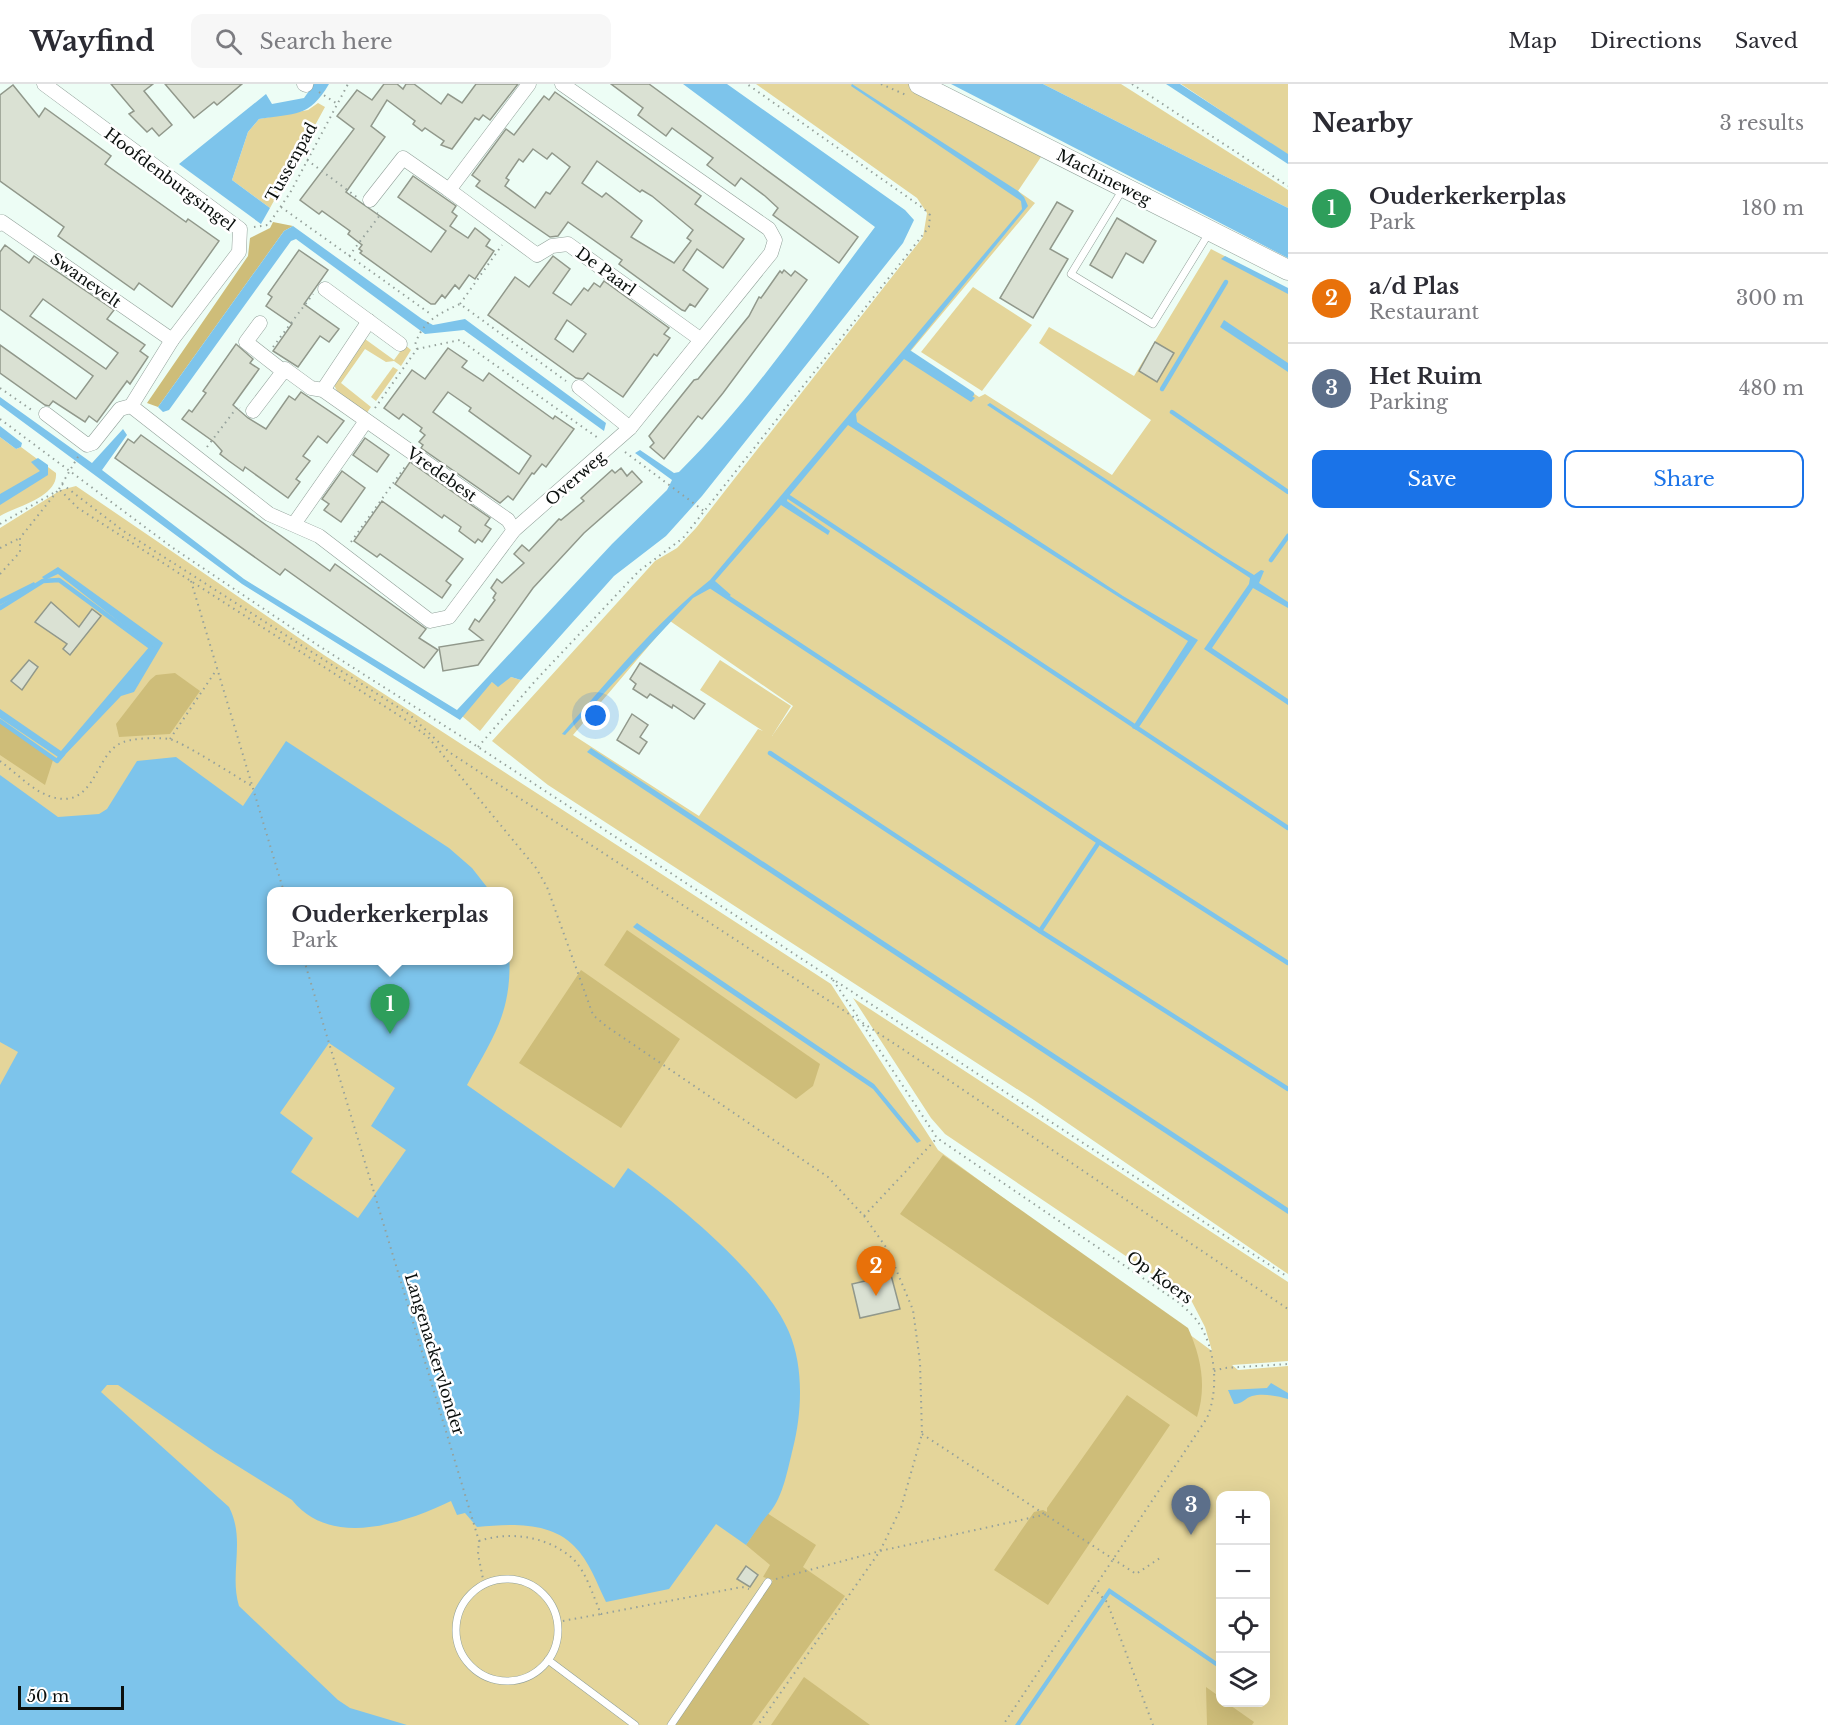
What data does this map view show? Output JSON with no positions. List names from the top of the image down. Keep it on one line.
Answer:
{"streets":{"street":["Machineweg","Hoofdenburgsingel","De Paarl","Swanevelt","Vredebest","Overweg"],"path":["Tussenpad","Op Koers","Langenackervlonder"]},"crossings":[["Tussenpad","Hoofdenburgsingel"],["Hoofdenburgsingel","Swanevelt"],["Hoofdenburgsingel","Overweg"],["De Paarl","Overweg"],["Vredebest","Overweg"]],"scale_bar":"50 m","page":{"header":"Wayfind","search":"Search here","nav":["Map","Directions","Saved"],"heading":["Nearby","3 results"],"list":[{"mark":"1","name":"Ouderkerkerplas","note":"Park","value":"180 m"},{"mark":"2","name":"a/d Plas","note":"Restaurant","value":"300 m"},{"mark":"3","name":"Het Ruim","note":"Parking","value":"480 m"}],"buttons":["Save","Share"],"popup":["Ouderkerkerplas","Park"],"pins":["1","2","3"],"map_buttons":["+","−"],"scale":"50 m"}}
